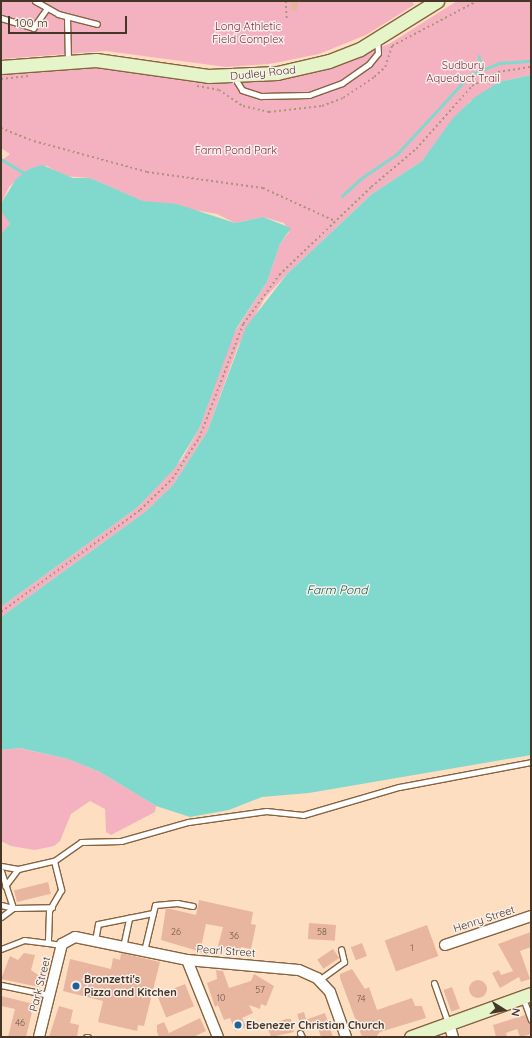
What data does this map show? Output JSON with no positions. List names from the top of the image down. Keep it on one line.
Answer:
{"streets":{"street":["Dudley Road","Henry Street","Pearl Street","Park Street"]},"crossings":[["Pearl Street","Park Street"]],"water":["Farm Pond"],"parks":["Long Athletic Field Complex","Sudbury Aqueduct Trail","Farm Pond Park"],"places":["Bronzetti's Pizza and Kitchen","Ebenezer Christian Church"],"house_numbers":["26","58","36","1","57","10","74","46"],"scale_bar":"100 m","north":"right"}
